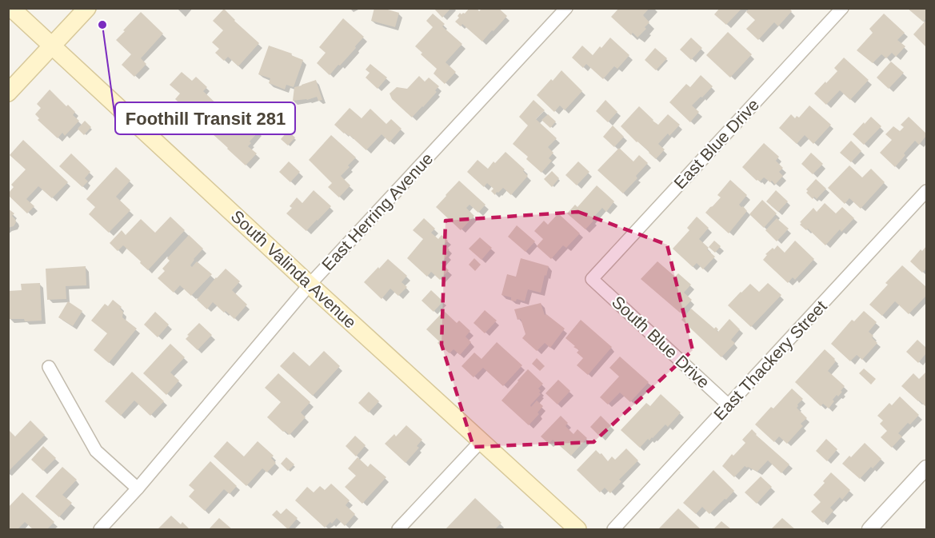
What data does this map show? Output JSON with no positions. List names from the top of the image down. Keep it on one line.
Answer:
{"streets":{"main road":["South Valinda Avenue"],"street":["East Blue Drive","East Herring Avenue","South Blue Drive","East Thackery Street"]},"crossings":[["East Blue Drive","South Blue Drive"],["East Herring Avenue","South Valinda Avenue"],["South Blue Drive","East Thackery Street"]],"places":["Foothill Transit 281"]}
